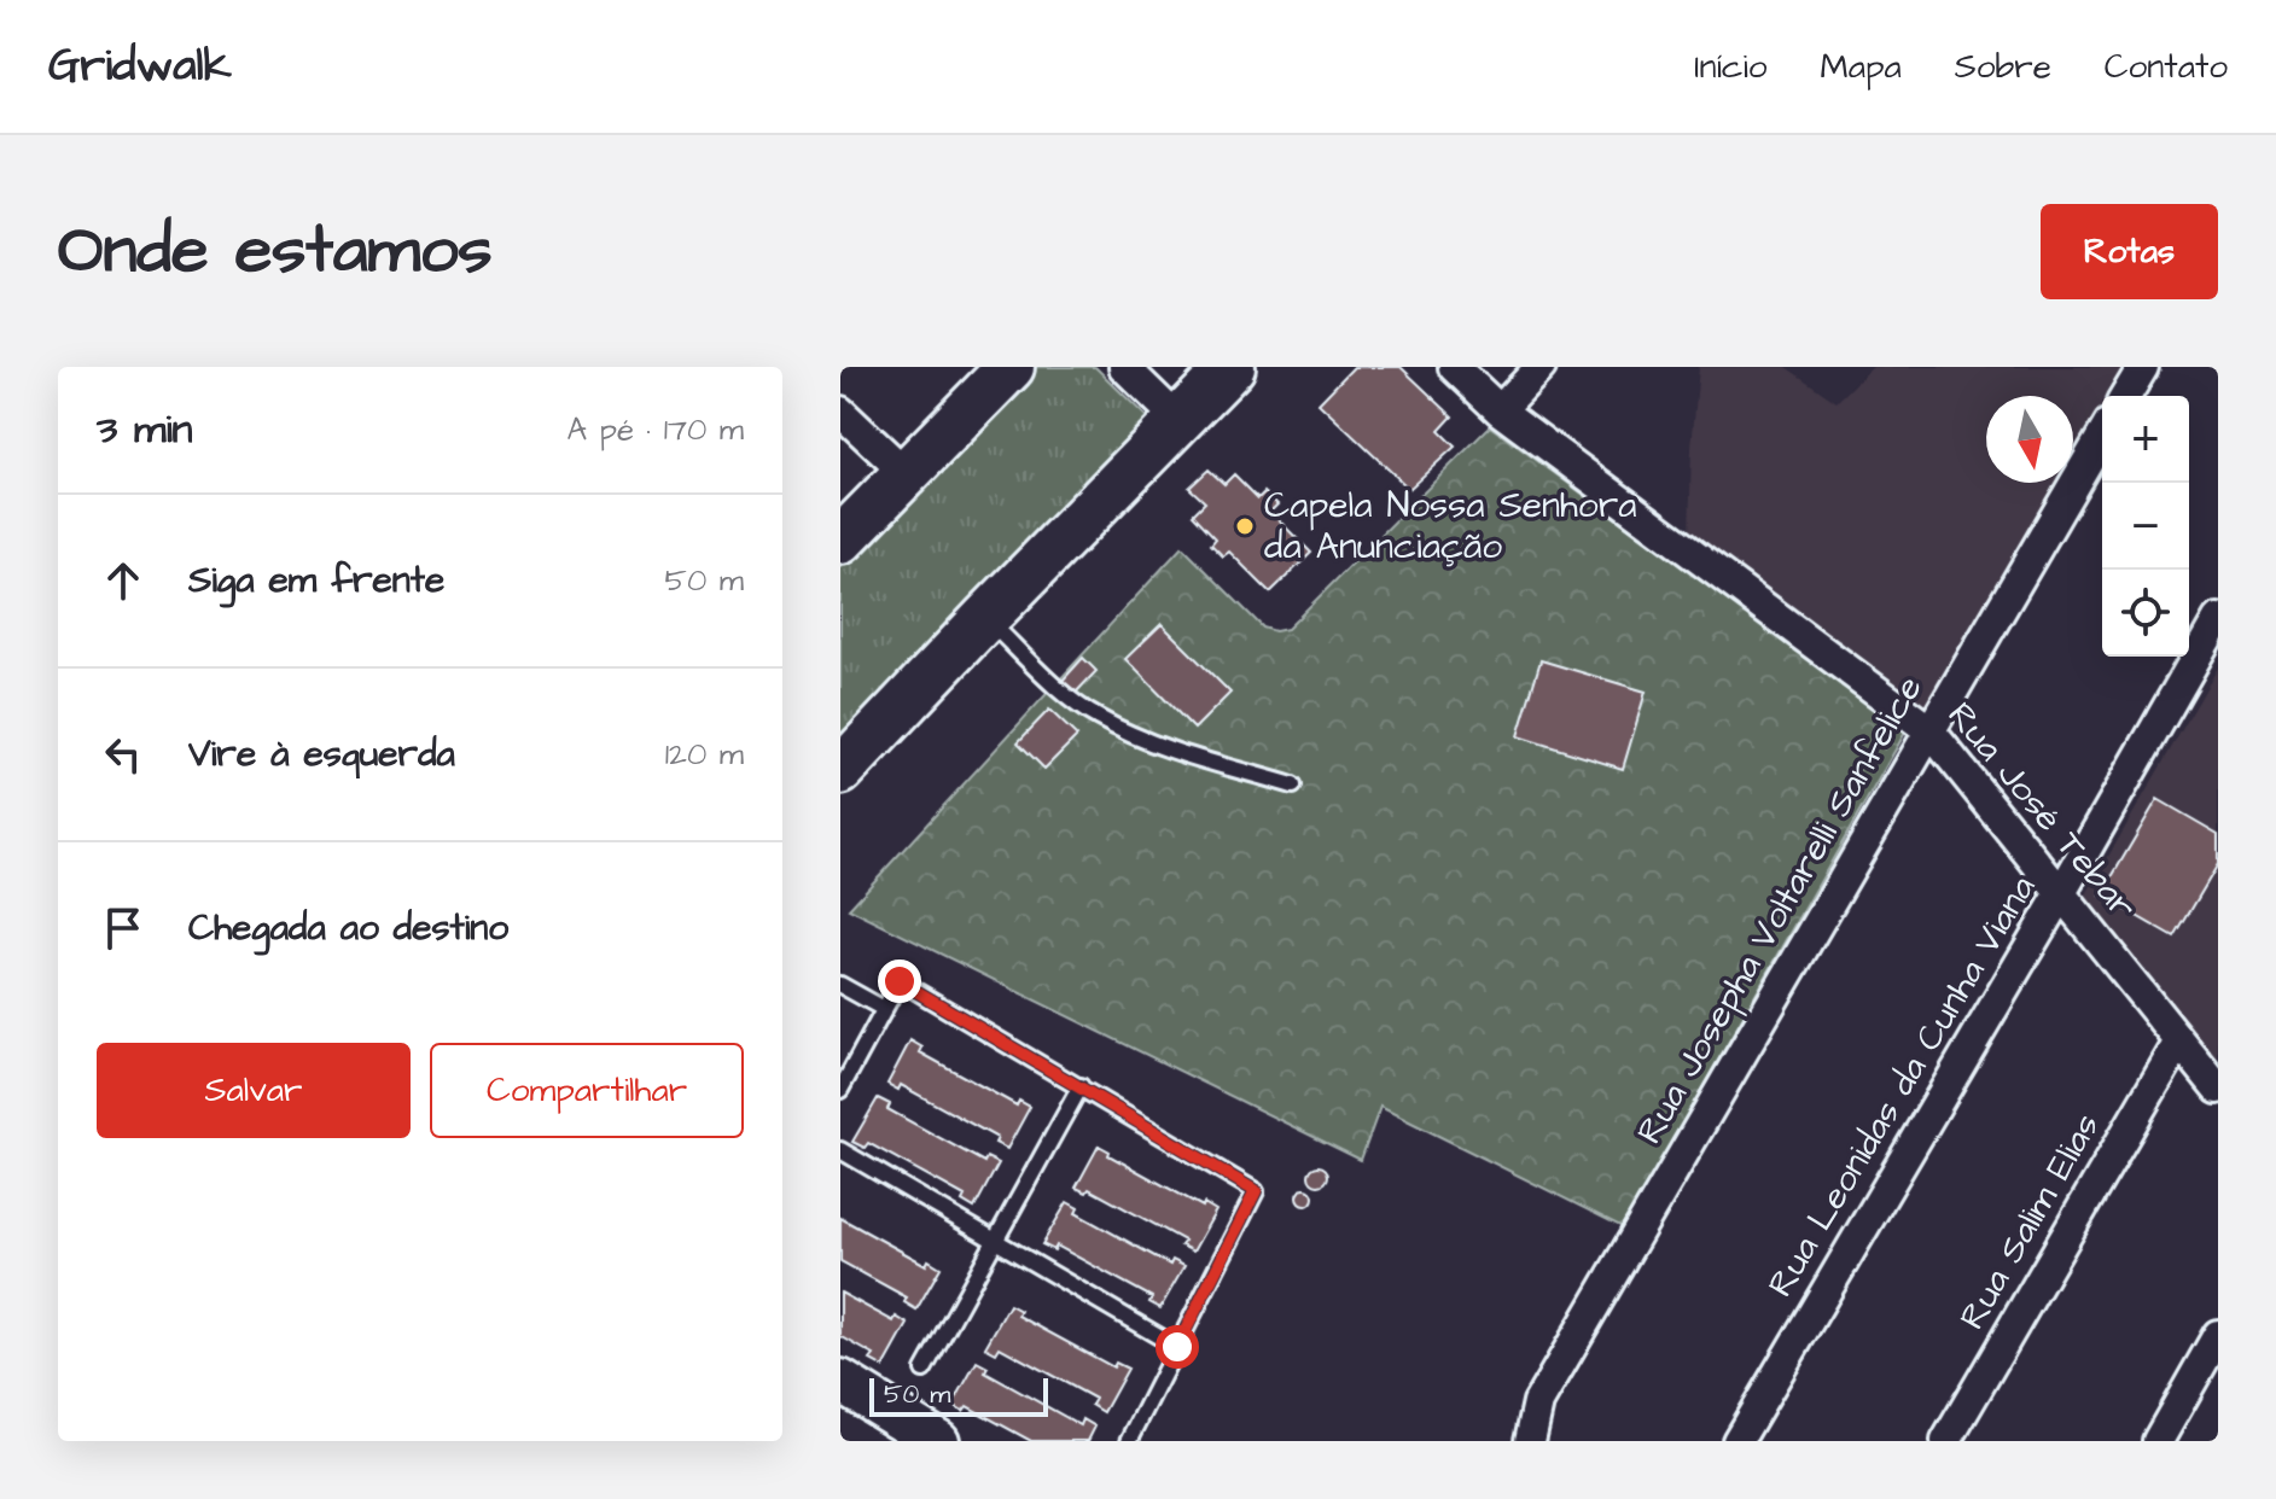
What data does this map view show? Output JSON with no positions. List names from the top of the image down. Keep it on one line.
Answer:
{"streets":{"street":["Rua José Tebar","Rua Josepha Voltarelli Sanfelice","Rua Leonidas da Cunha Viana","Rua Salim Elias"]},"crossings":[["Rua José Tebar","Rua Josepha Voltarelli Sanfelice"],["Rua José Tebar","Rua Leonidas da Cunha Viana"],["Rua José Tebar","Rua Salim Elias"]],"places":["Capela Nossa Senhora da Anunciação"],"scale_bar":"50 m","north":"bottom","page":{"header":"Gridwalk","nav":["Início","Mapa","Sobre","Contato"],"title":"Onde estamos","buttons":["Rotas",["Salvar","Compartilhar"]],"heading":["3 min","A pé · 170 m"],"map_buttons":["+","−"],"list":[["Siga em frente","50 m"],["Vire à esquerda","120 m"],"Chegada ao destino"],"scale":"50 m"}}
